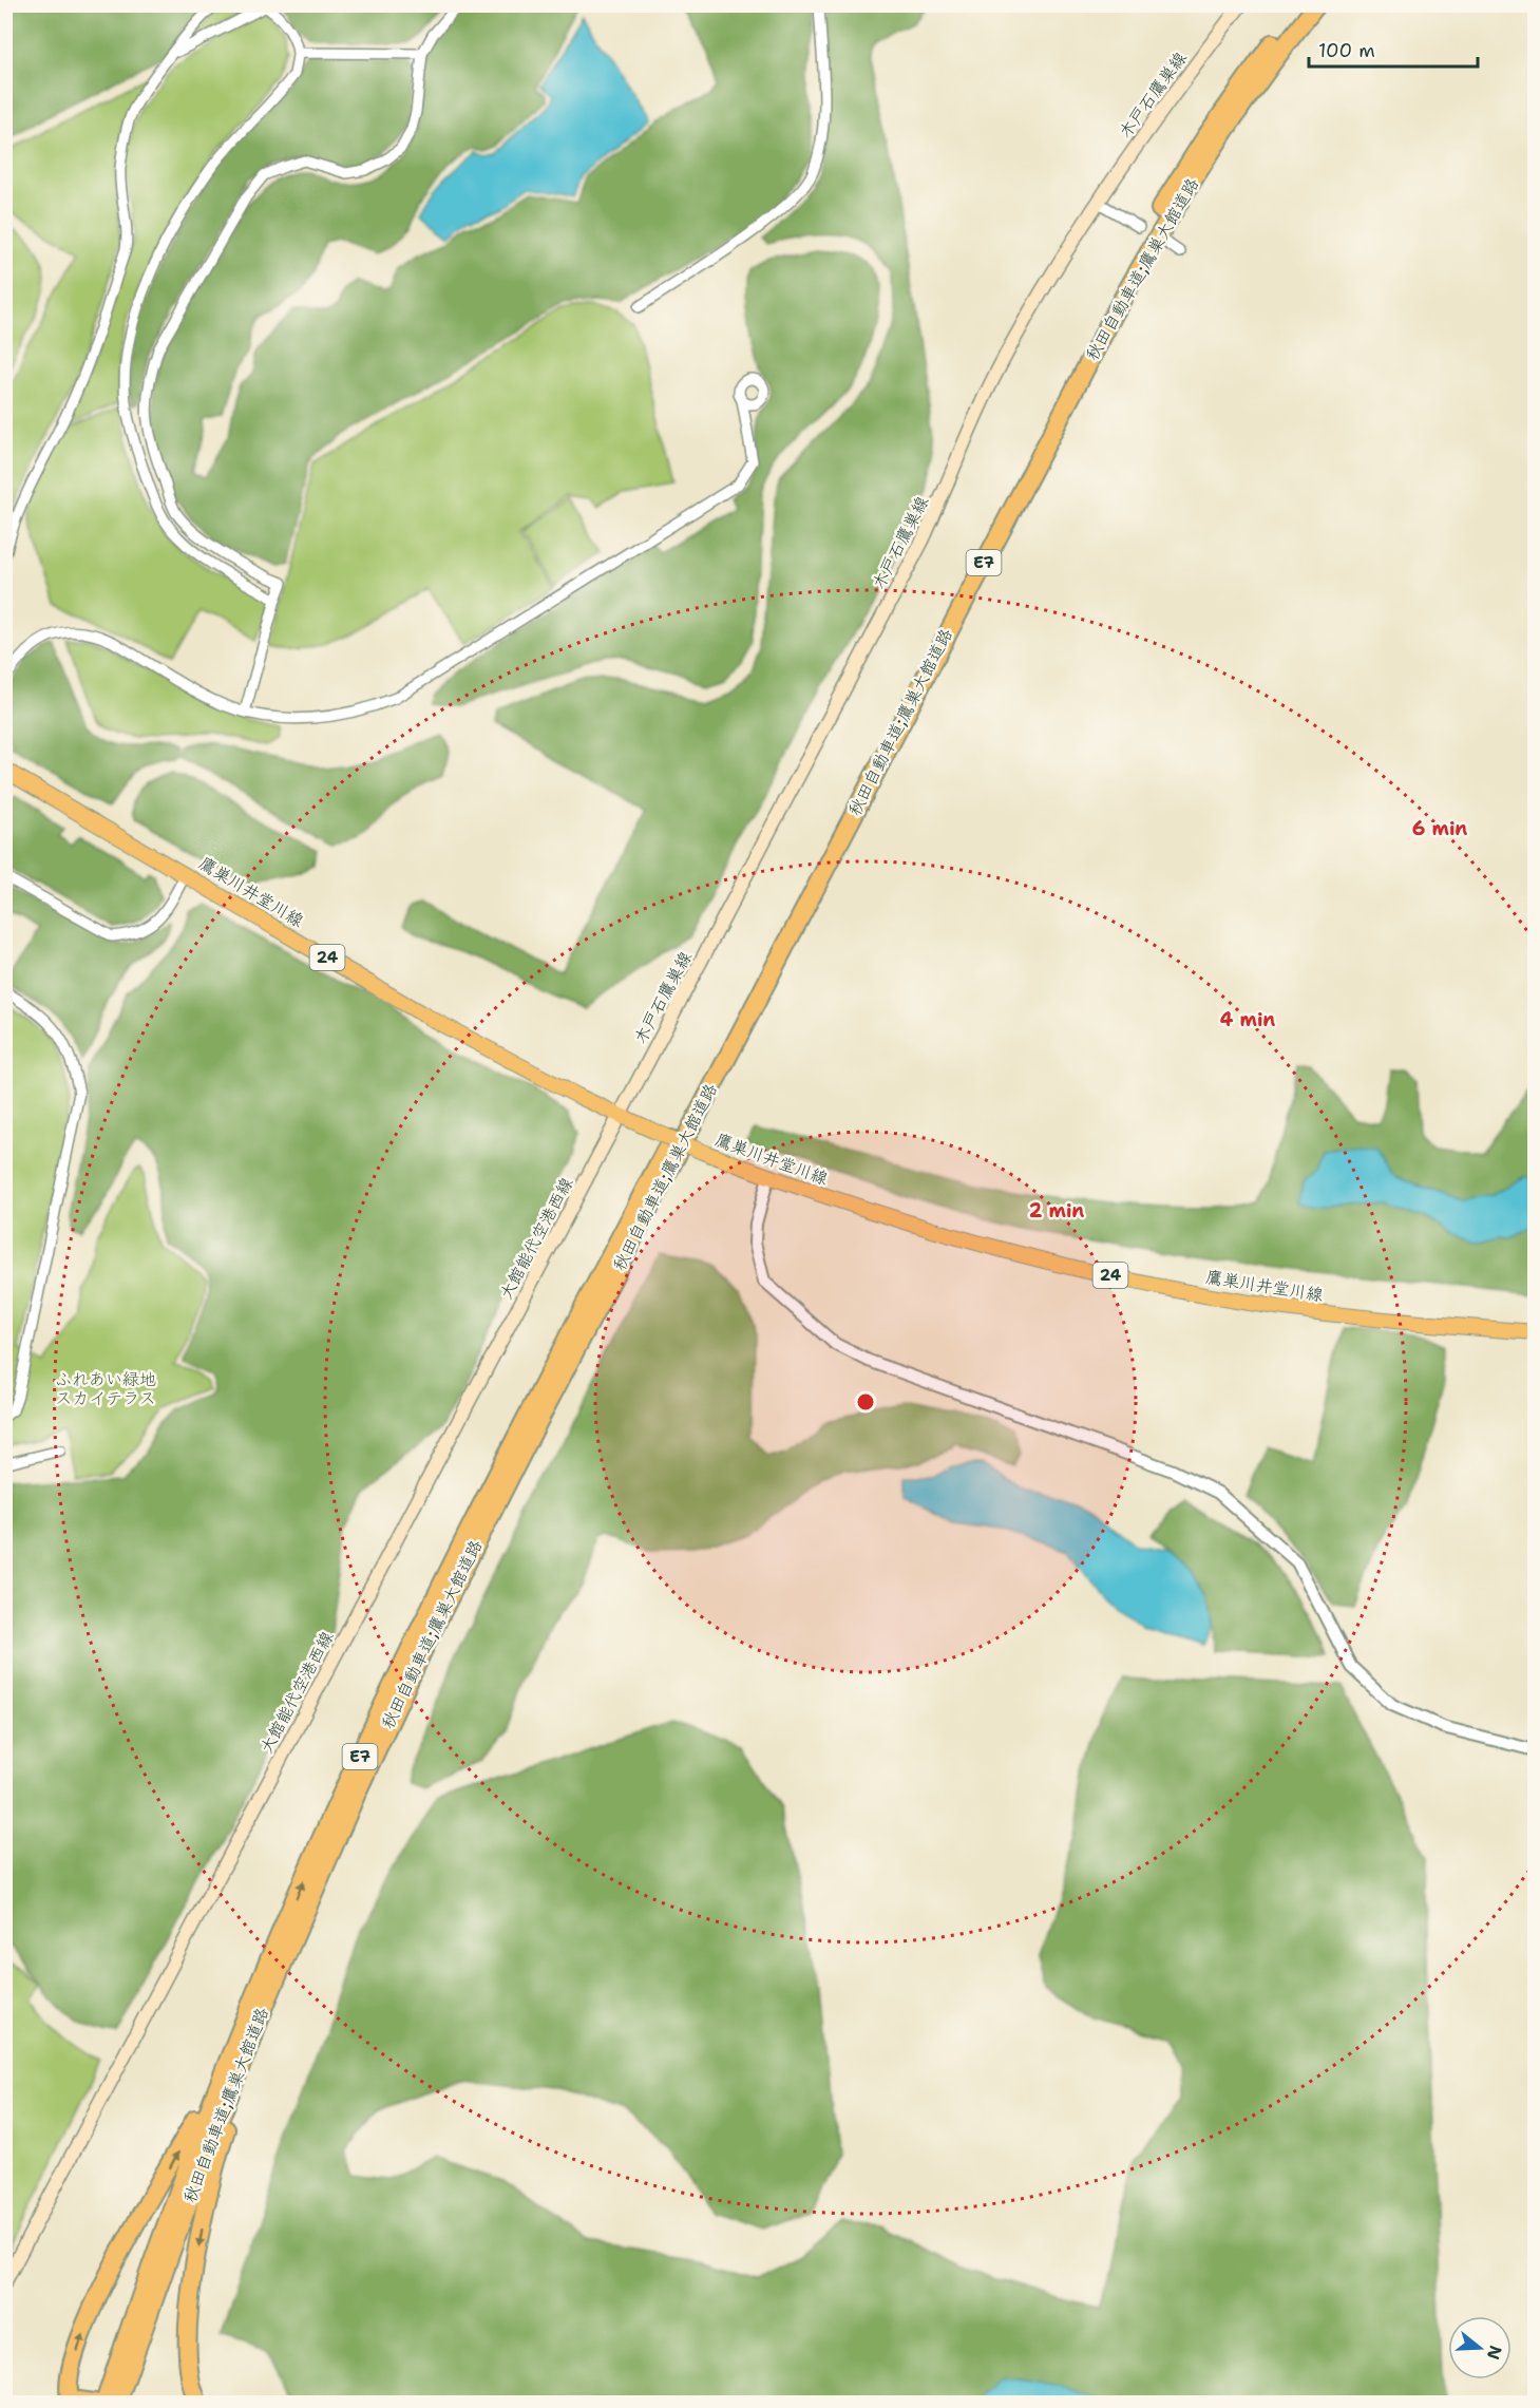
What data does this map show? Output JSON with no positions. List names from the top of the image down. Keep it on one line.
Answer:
{"streets":{"highway":["秋田自動車道;鷹巣大館道路","E7"],"main road":["木戸石鷹巣線","鷹巣川井堂川線","24","大館能代空港西線"]},"crossings":[["木戸石鷹巣線","鷹巣川井堂川線"],["木戸石鷹巣線","大館能代空港西線"],["鷹巣川井堂川線","大館能代空港西線"]],"parks":["ふれあい緑地 スカイテラス"],"scale_bar":"100 m","north":"right","rings":["6 min","4 min","2 min"]}
